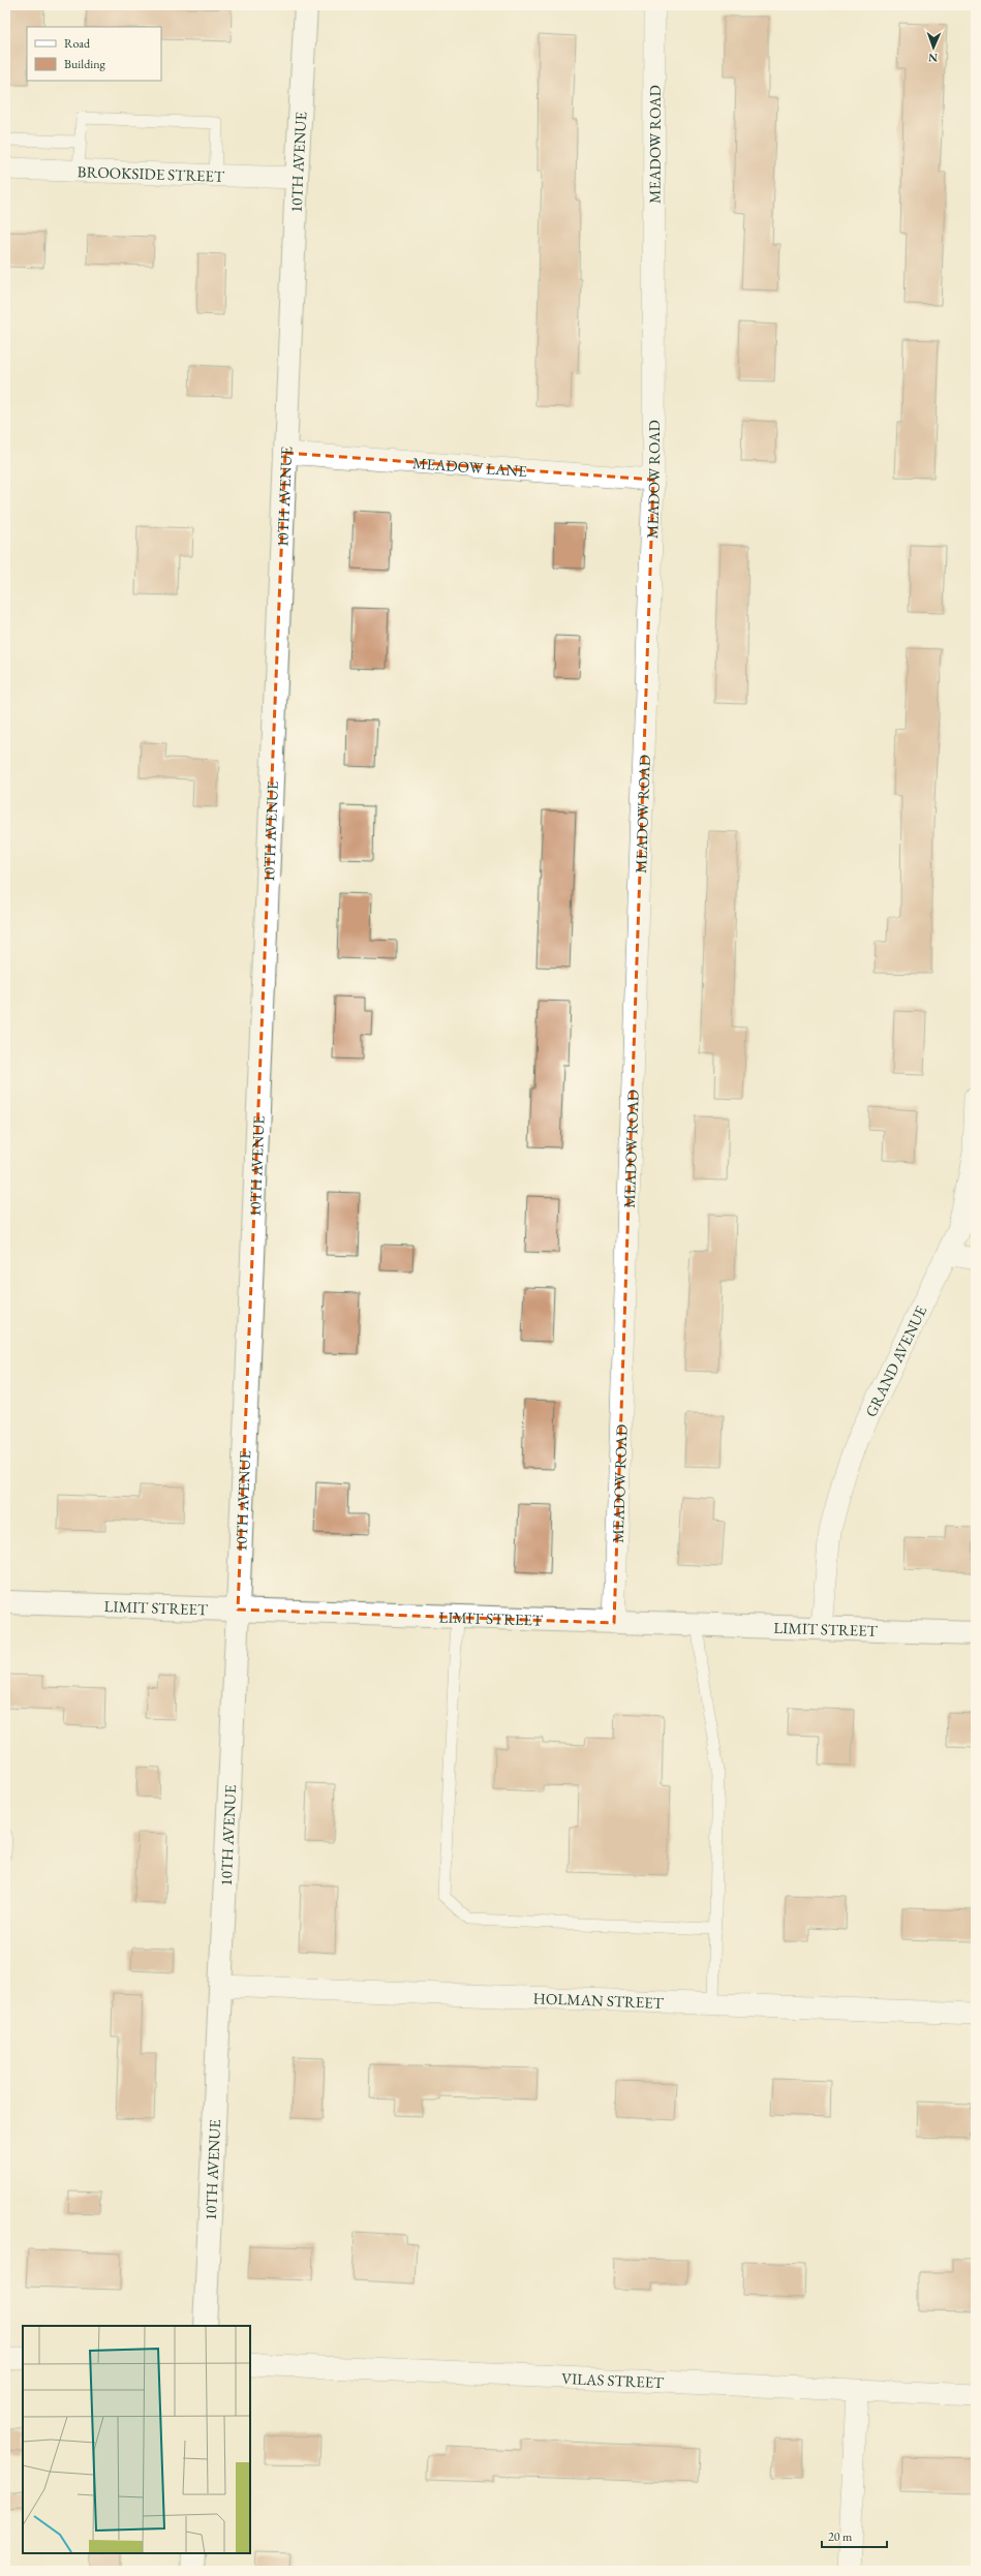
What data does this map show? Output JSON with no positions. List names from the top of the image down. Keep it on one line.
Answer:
{"streets":{"street":["MEADOW ROAD","10TH AVENUE","BROOKSIDE STREET","MEADOW LANE","GRAND AVENUE","LIMIT STREET","HOLMAN STREET","VILAS STREET"]},"crossings":[["MEADOW ROAD","MEADOW LANE"],["MEADOW ROAD","LIMIT STREET"],["10TH AVENUE","BROOKSIDE STREET"],["10TH AVENUE","MEADOW LANE"],["10TH AVENUE","LIMIT STREET"],["10TH AVENUE","HOLMAN STREET"],["GRAND AVENUE","LIMIT STREET"]],"legend":["Road","Building"],"scale_bar":"20 m","north":"bottom"}
